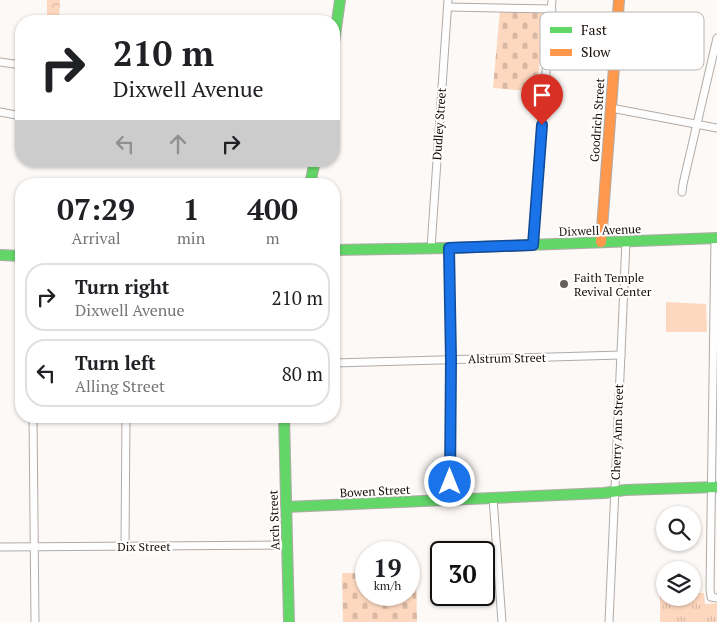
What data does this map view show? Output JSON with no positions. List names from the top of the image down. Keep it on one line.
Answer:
{"streets":{"main road":["Goodrich Street","Dixwell Avenue","Bowen Street","Arch Street"],"street":["Dudley Street","Alstrum Street","Cherry Ann Street","Dix Street"]},"crossings":[["Goodrich Street","Dixwell Avenue"],["Dudley Street","Dixwell Avenue"],["Dixwell Avenue","Cherry Ann Street"],["Alstrum Street","Cherry Ann Street"],["Cherry Ann Street","Bowen Street"],["Bowen Street","Arch Street"],["Arch Street","Dix Street"]],"places":["Faith Temple Revival Center"],"legend":["Fast","Slow"],"page":{"turn":["210 m","Dixwell Avenue"],"eta":["07:29","Arrival","1","min","400","m"],"list":[{"name":"Turn right","note":"Dixwell Avenue","value":"210 m"},{"name":"Turn left","note":"Alling Street","value":"80 m"}],"speed":"19 km/h","limit":"30"}}
